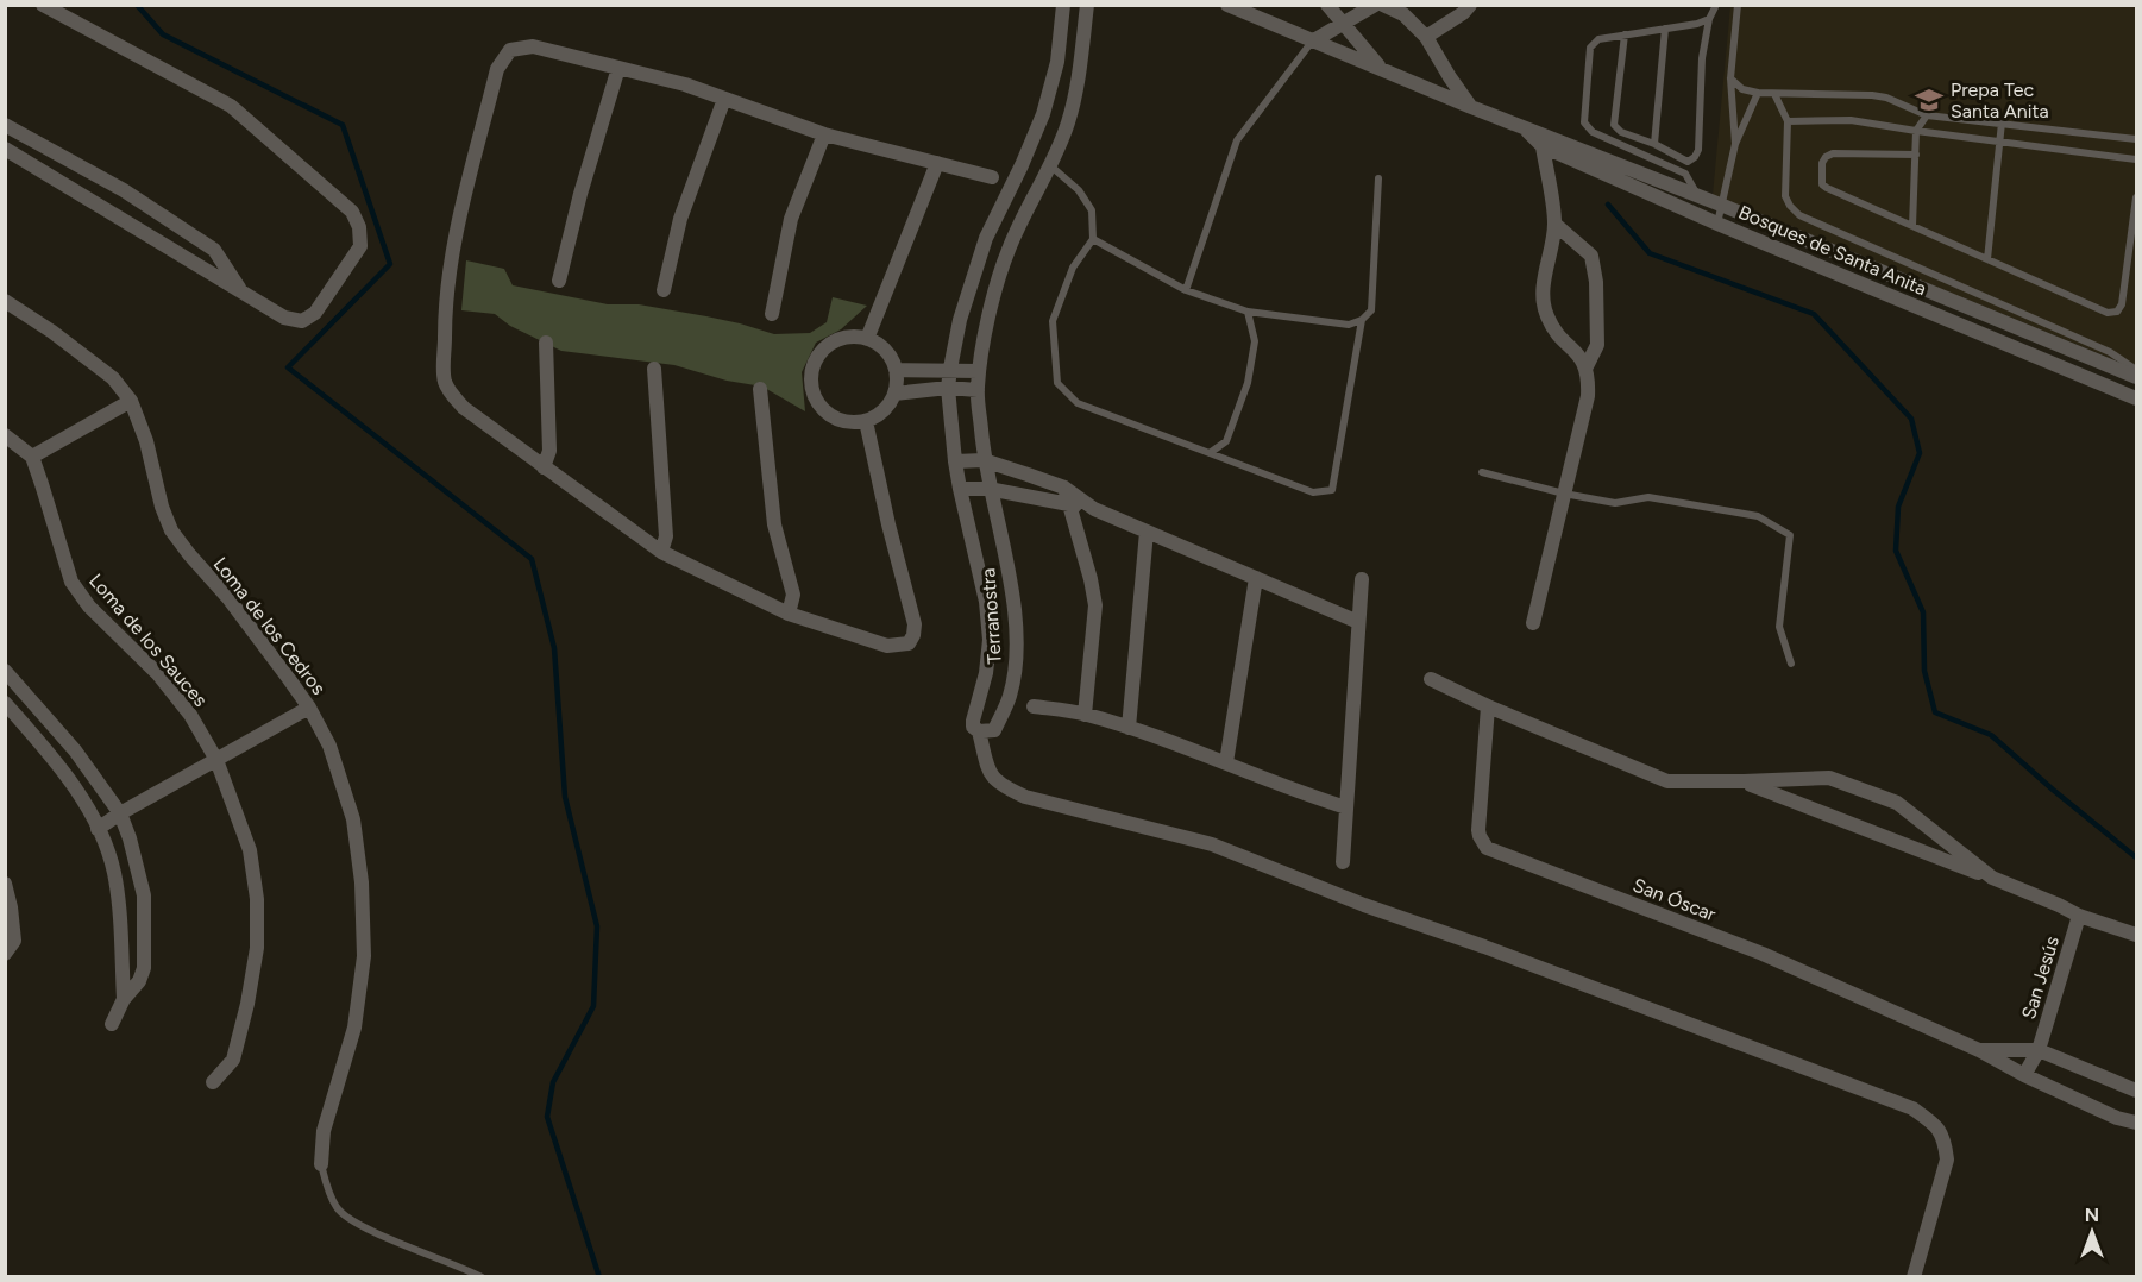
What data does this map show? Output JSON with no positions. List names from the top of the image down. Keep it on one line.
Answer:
{"streets":{"street":["Bosques de Santa Anita","Terranostra","Loma de los Cedros","Loma de los Sauces","San Óscar","San Jesús"]},"crossings":[["San Óscar","San Jesús"]],"places":{"school or university":["Prepa Tec Santa Anita"]},"north":"top"}
